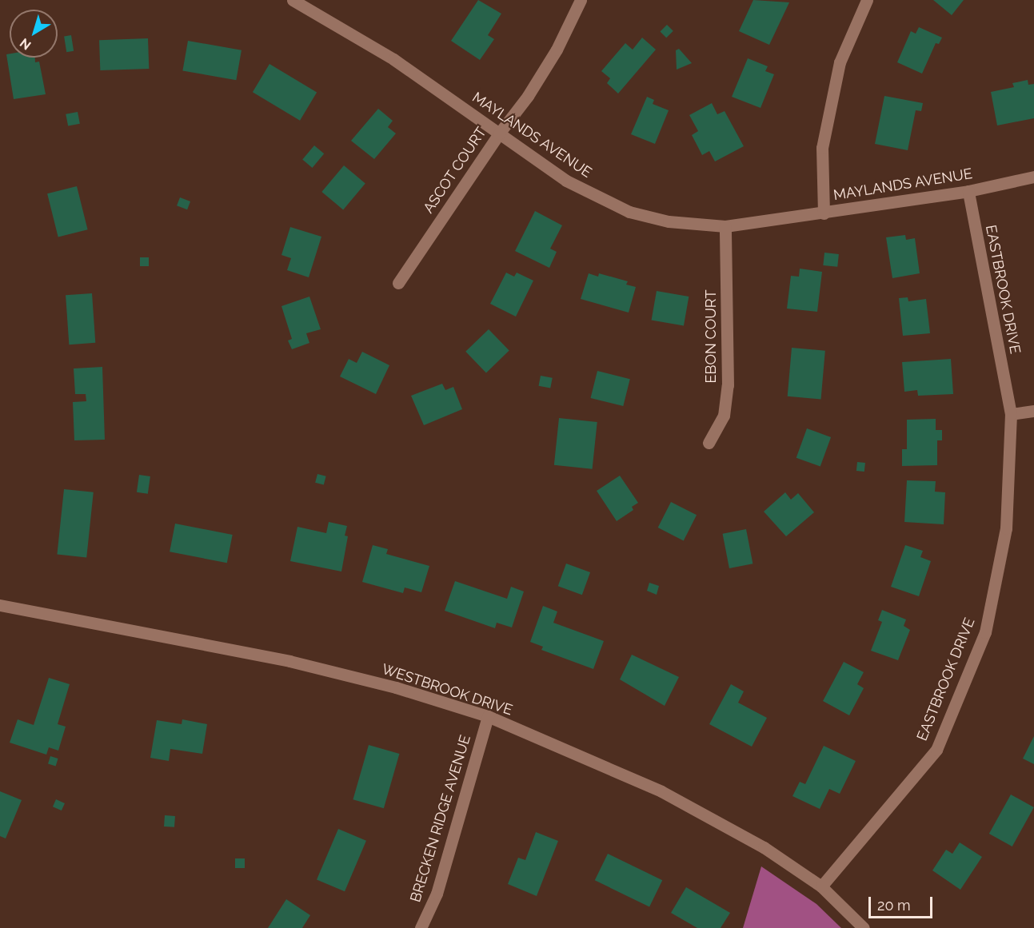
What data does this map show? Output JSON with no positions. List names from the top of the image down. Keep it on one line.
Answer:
{"streets":{"street":["MAYLANDS AVENUE","ASCOT COURT","EASTBROOK DRIVE","EBON COURT","WESTBROOK DRIVE","BRECKEN RIDGE AVENUE"]},"crossings":[["MAYLANDS AVENUE","ASCOT COURT"],["MAYLANDS AVENUE","EASTBROOK DRIVE"],["MAYLANDS AVENUE","EBON COURT"],["EASTBROOK DRIVE","WESTBROOK DRIVE"],["WESTBROOK DRIVE","BRECKEN RIDGE AVENUE"]],"scale_bar":"20 m","north":"bottom left"}
